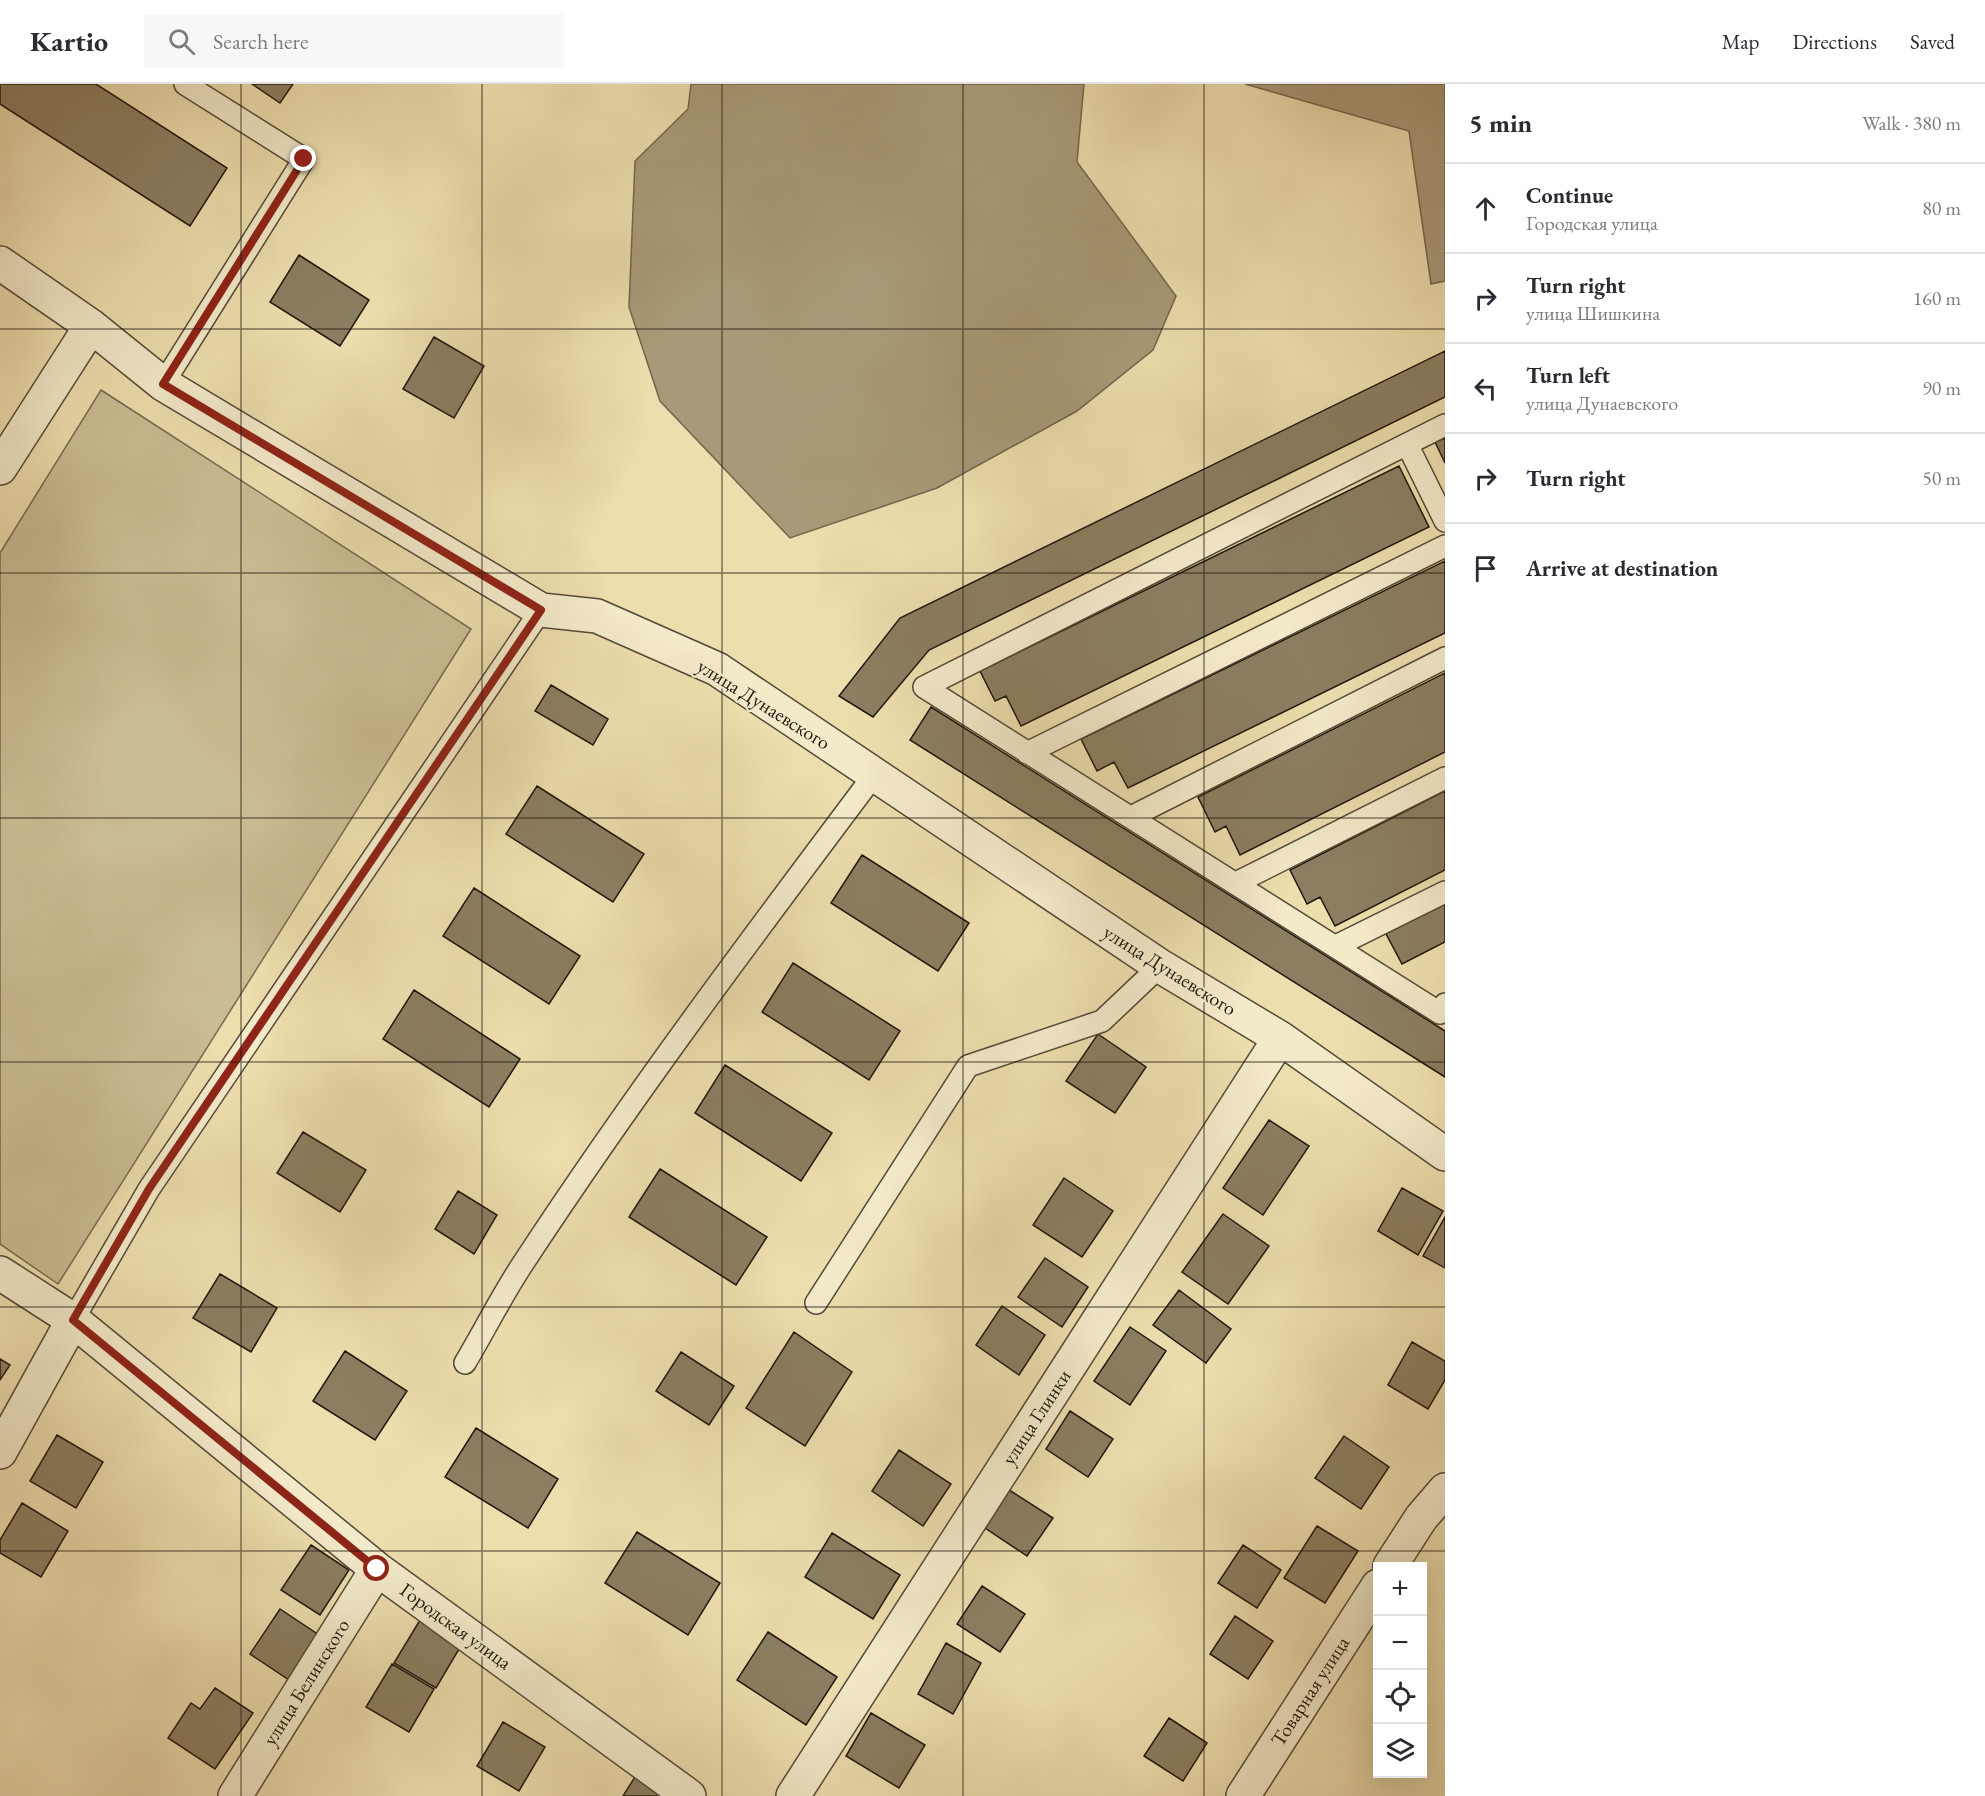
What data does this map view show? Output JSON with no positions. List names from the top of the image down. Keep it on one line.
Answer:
{"streets":{"street":["улица Дунаевского","улица Глинки","Городская улица","улица Белинского","Товарная улица"]},"crossings":[["улица Дунаевского","улица Глинки"],["Городская улица","улица Белинского"]],"page":{"header":"Kartio","search":"Search here","nav":["Map","Directions","Saved"],"heading":["5 min","Walk · 380 m"],"list":[["Continue","Городская улица","80 m"],["Turn right","улица Шишкина","160 m"],["Turn left","улица Дунаевского","90 m"],["Turn right","50 m"],"Arrive at destination"],"map_buttons":["+","−"]}}
